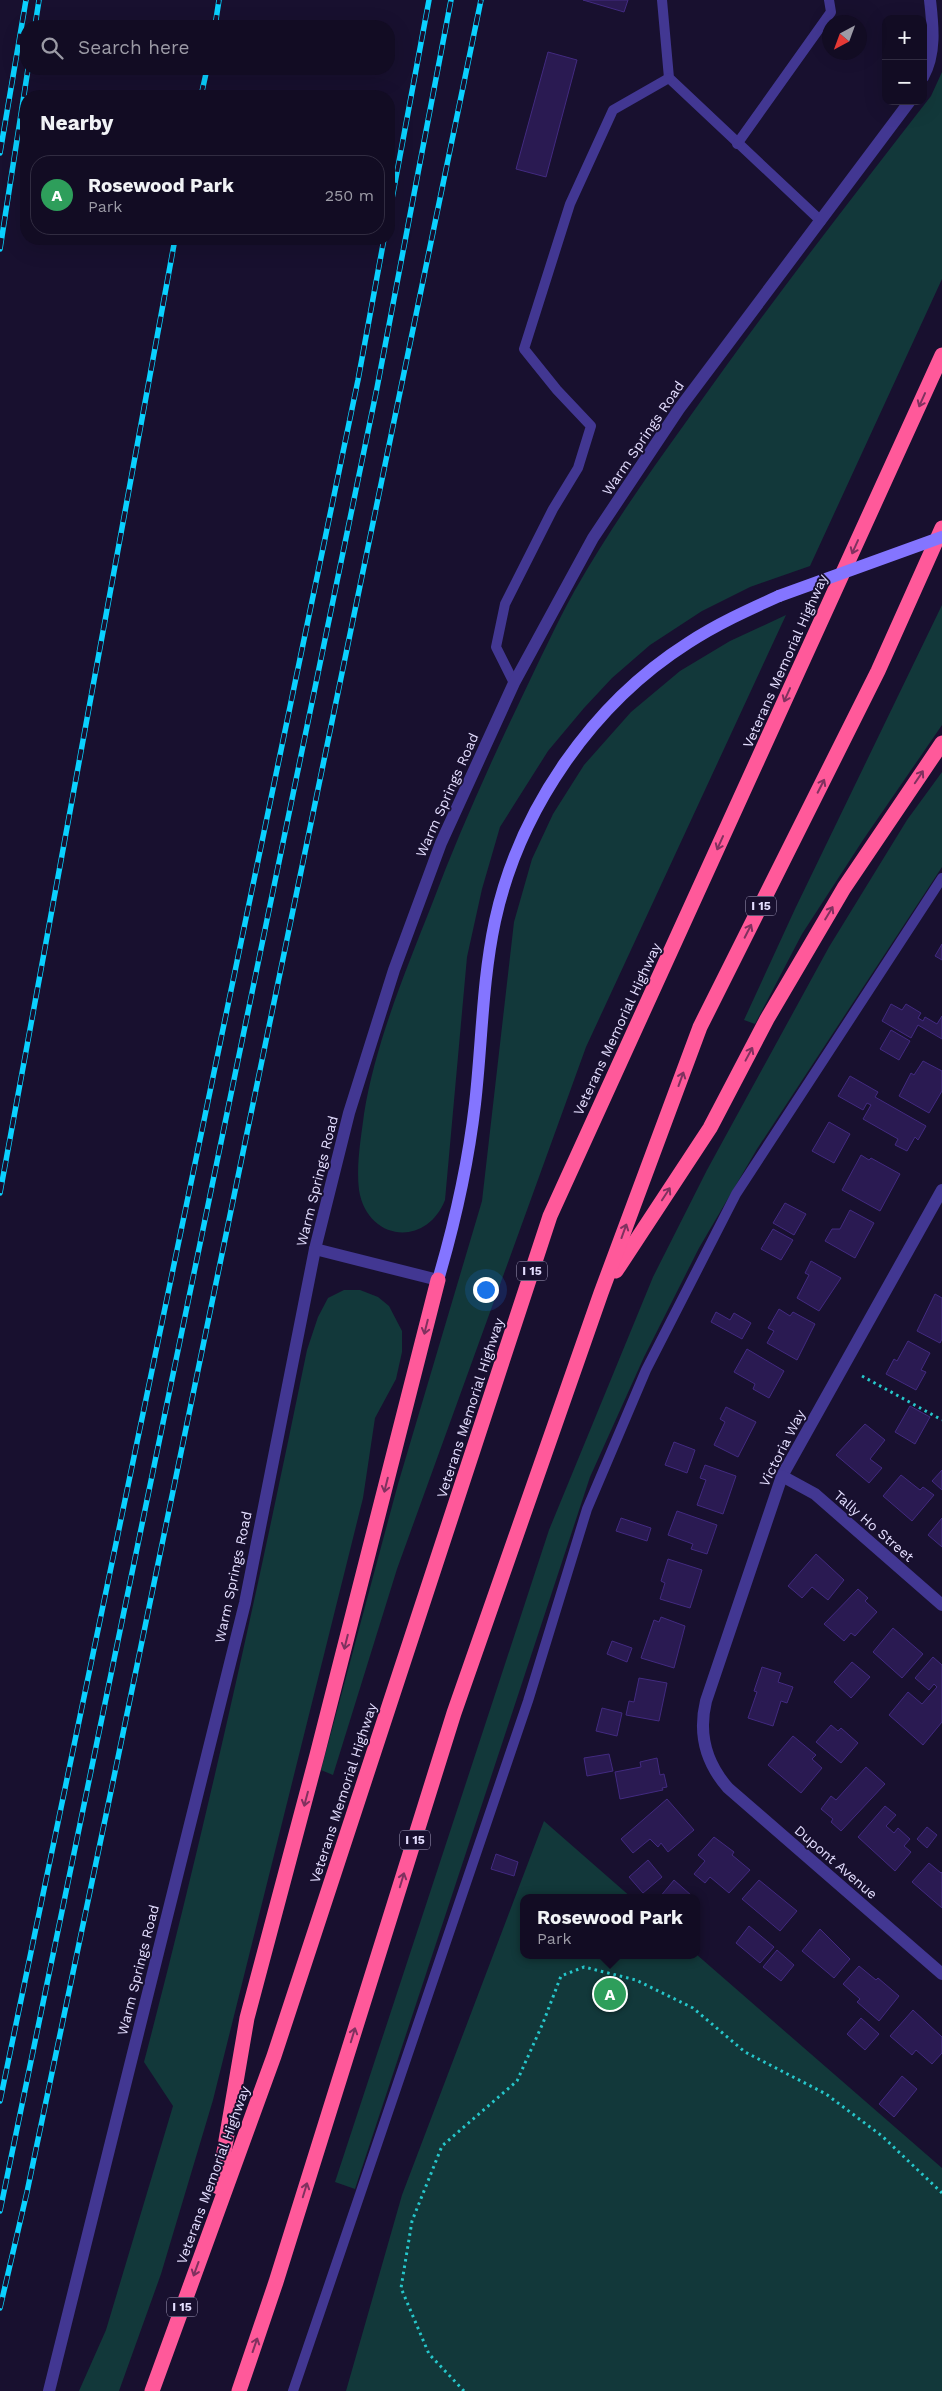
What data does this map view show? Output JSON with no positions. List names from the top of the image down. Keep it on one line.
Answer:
{"streets":{"highway":["Veterans Memorial Highway","I 15"],"street":["Warm Springs Road","Victoria Way","Tally Ho Street","Dupont Avenue"]},"crossings":[["Victoria Way","Tally Ho Street"],["Victoria Way","Dupont Avenue"]],"north":"bottom left","page":{"map_buttons":["+","−"],"search":"Search here","heading":"Nearby","list":[{"mark":"A","name":"Rosewood Park","note":"Park","value":"250 m"}],"popup":["Rosewood Park","Park"],"pins":"A"}}
